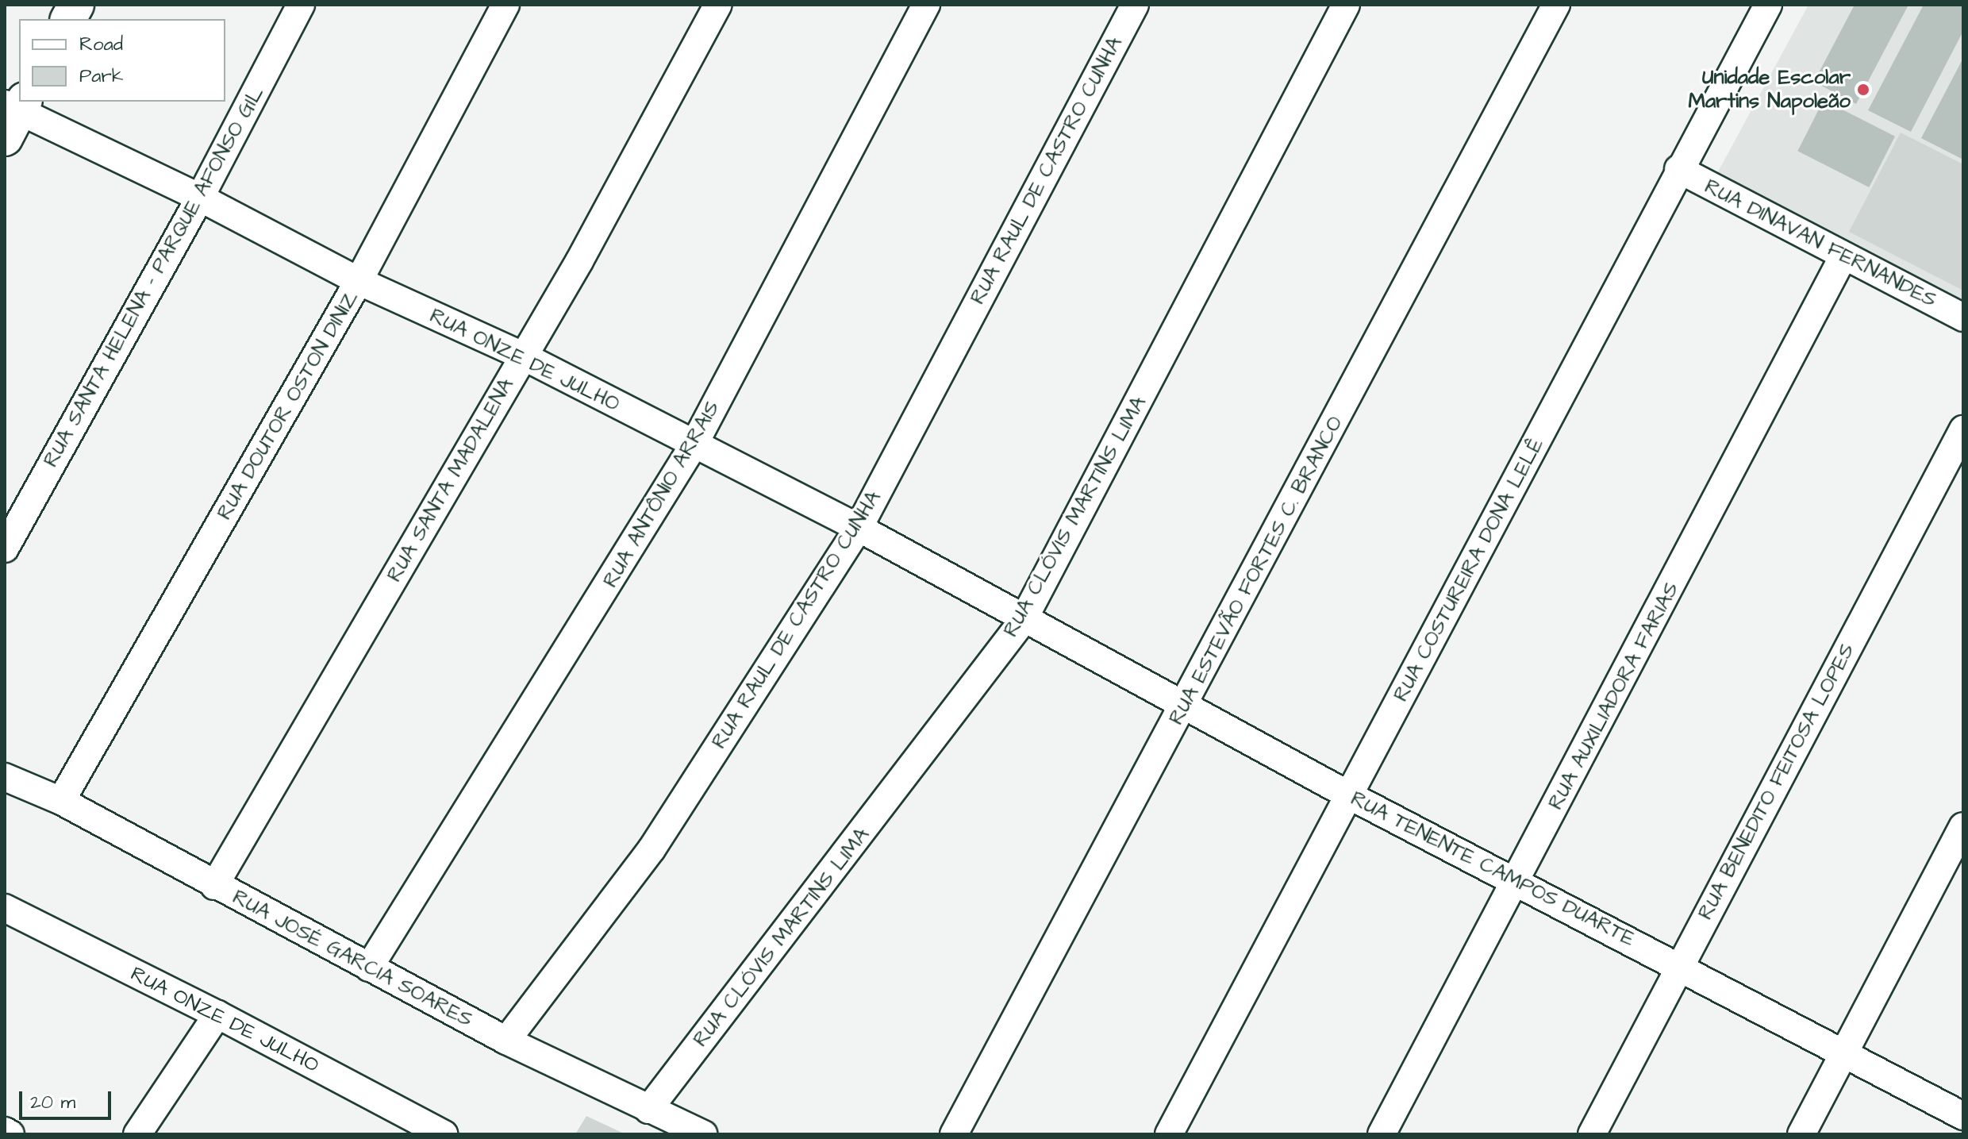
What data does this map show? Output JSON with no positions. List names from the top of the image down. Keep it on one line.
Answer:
{"streets":{"street":["RUA RAUL DE CASTRO CUNHA","RUA DINAVAN FERNANDES","RUA SANTA HELENA - PARQUE AFONSO GIL","RUA ONZE DE JULHO","RUA DOUTOR OSTON DINIZ","RUA SANTA MADALENA","RUA ANTÔNIO ARRAIS","RUA CLÓVIS MARTINS LIMA","RUA COSTUREIRA DONA LELÊ","RUA ESTEVÃO FORTES C. BRANCO","RUA AUXILIADORA FARIAS","RUA BENEDITO FEITOSA LOPES","RUA TENENTE CAMPOS DUARTE","RUA JOSÉ GARCIA SOARES"]},"crossings":[["RUA RAUL DE CASTRO CUNHA","RUA ONZE DE JULHO"],["RUA RAUL DE CASTRO CUNHA","RUA JOSÉ GARCIA SOARES"],["RUA DINAVAN FERNANDES","RUA COSTUREIRA DONA LELÊ"],["RUA DINAVAN FERNANDES","RUA AUXILIADORA FARIAS"],["RUA SANTA HELENA - PARQUE AFONSO GIL","RUA ONZE DE JULHO"],["RUA ONZE DE JULHO","RUA DOUTOR OSTON DINIZ"],["RUA ONZE DE JULHO","RUA SANTA MADALENA"],["RUA ONZE DE JULHO","RUA ANTÔNIO ARRAIS"],["RUA ONZE DE JULHO","RUA CLÓVIS MARTINS LIMA"],["RUA ONZE DE JULHO","RUA TENENTE CAMPOS DUARTE"],["RUA DOUTOR OSTON DINIZ","RUA JOSÉ GARCIA SOARES"],["RUA SANTA MADALENA","RUA JOSÉ GARCIA SOARES"],["RUA ANTÔNIO ARRAIS","RUA JOSÉ GARCIA SOARES"],["RUA CLÓVIS MARTINS LIMA","RUA TENENTE CAMPOS DUARTE"],["RUA CLÓVIS MARTINS LIMA","RUA JOSÉ GARCIA SOARES"],["RUA COSTUREIRA DONA LELÊ","RUA TENENTE CAMPOS DUARTE"],["RUA ESTEVÃO FORTES C. BRANCO","RUA TENENTE CAMPOS DUARTE"],["RUA AUXILIADORA FARIAS","RUA TENENTE CAMPOS DUARTE"],["RUA BENEDITO FEITOSA LOPES","RUA TENENTE CAMPOS DUARTE"]],"places":["Unidade Escolar Martins Napoleão"],"legend":["Road","Park"],"scale_bar":"20 m"}
